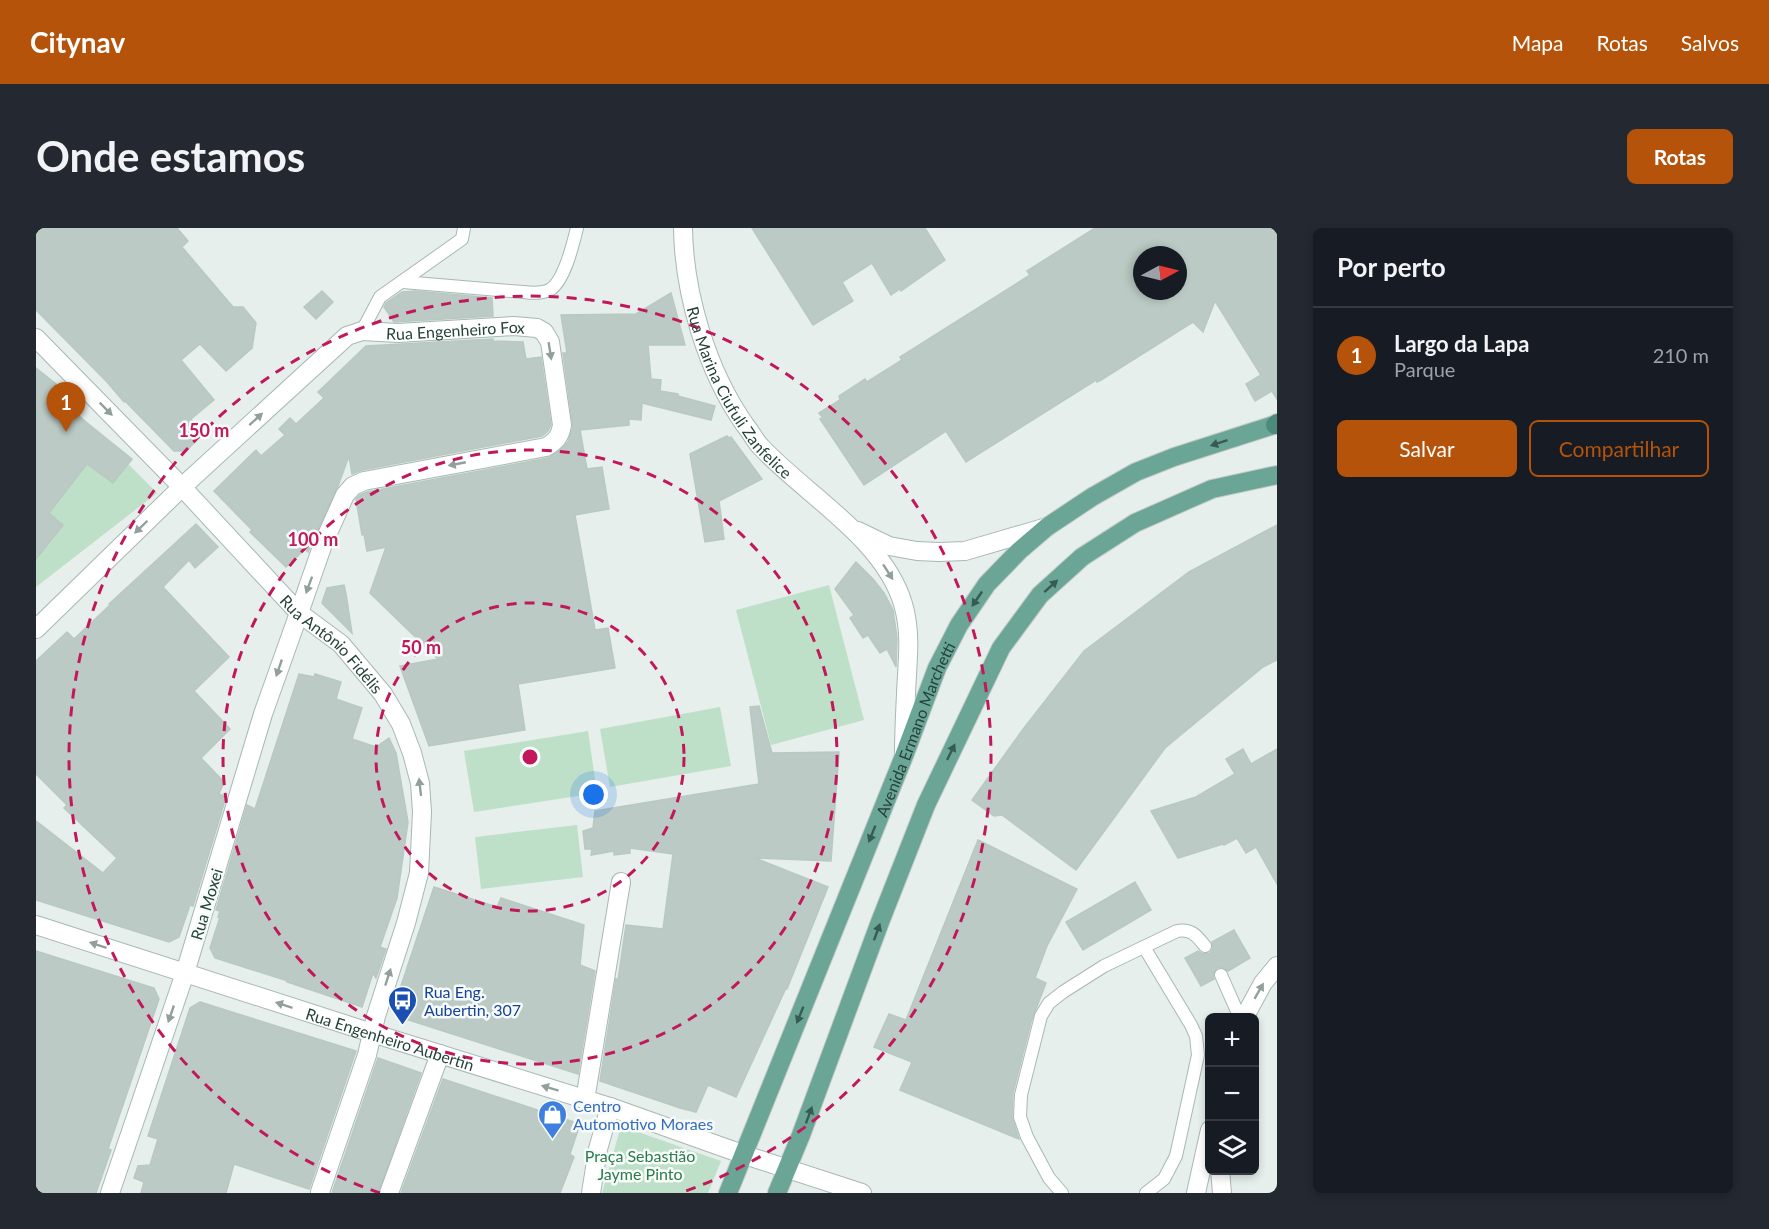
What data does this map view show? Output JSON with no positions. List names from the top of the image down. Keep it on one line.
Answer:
{"streets":{"main road":["Avenida Ermano Marchetti"],"street":["Rua Engenheiro Fox","Rua Marina Ciufuli Zanfelice","Rua Antônio Fidélis","Rua Moxei","Rua Engenheiro Aubertin"]},"crossings":[["Rua Engenheiro Fox","Rua Antônio Fidélis"],["Rua Engenheiro Fox","Rua Moxei"],["Rua Marina Ciufuli Zanfelice","Avenida Ermano Marchetti"],["Rua Antônio Fidélis","Rua Moxei"],["Rua Antônio Fidélis","Rua Engenheiro Aubertin"],["Avenida Ermano Marchetti","Rua Engenheiro Aubertin"],["Rua Moxei","Rua Engenheiro Aubertin"]],"one_way":["Rua Moxei","Rua Engenheiro Aubertin"],"parks":["Praça Sebastião Jayme Pinto"],"places":{"bus stop":["Rua Eng. Aubertin, 307"],"shop":["Centro Automotivo Moraes"]},"north":"right","page":{"header":"Citynav","nav":["Mapa","Rotas","Salvos"],"buttons":["Rotas",["Salvar","Compartilhar"]],"title":"Onde estamos","heading":"Por perto","list":[{"mark":"1","name":"Largo da Lapa","note":"Parque","value":"210 m"}],"pins":"1","map_buttons":["+","−"]},"rings":["150 m","100 m","50 m"]}
